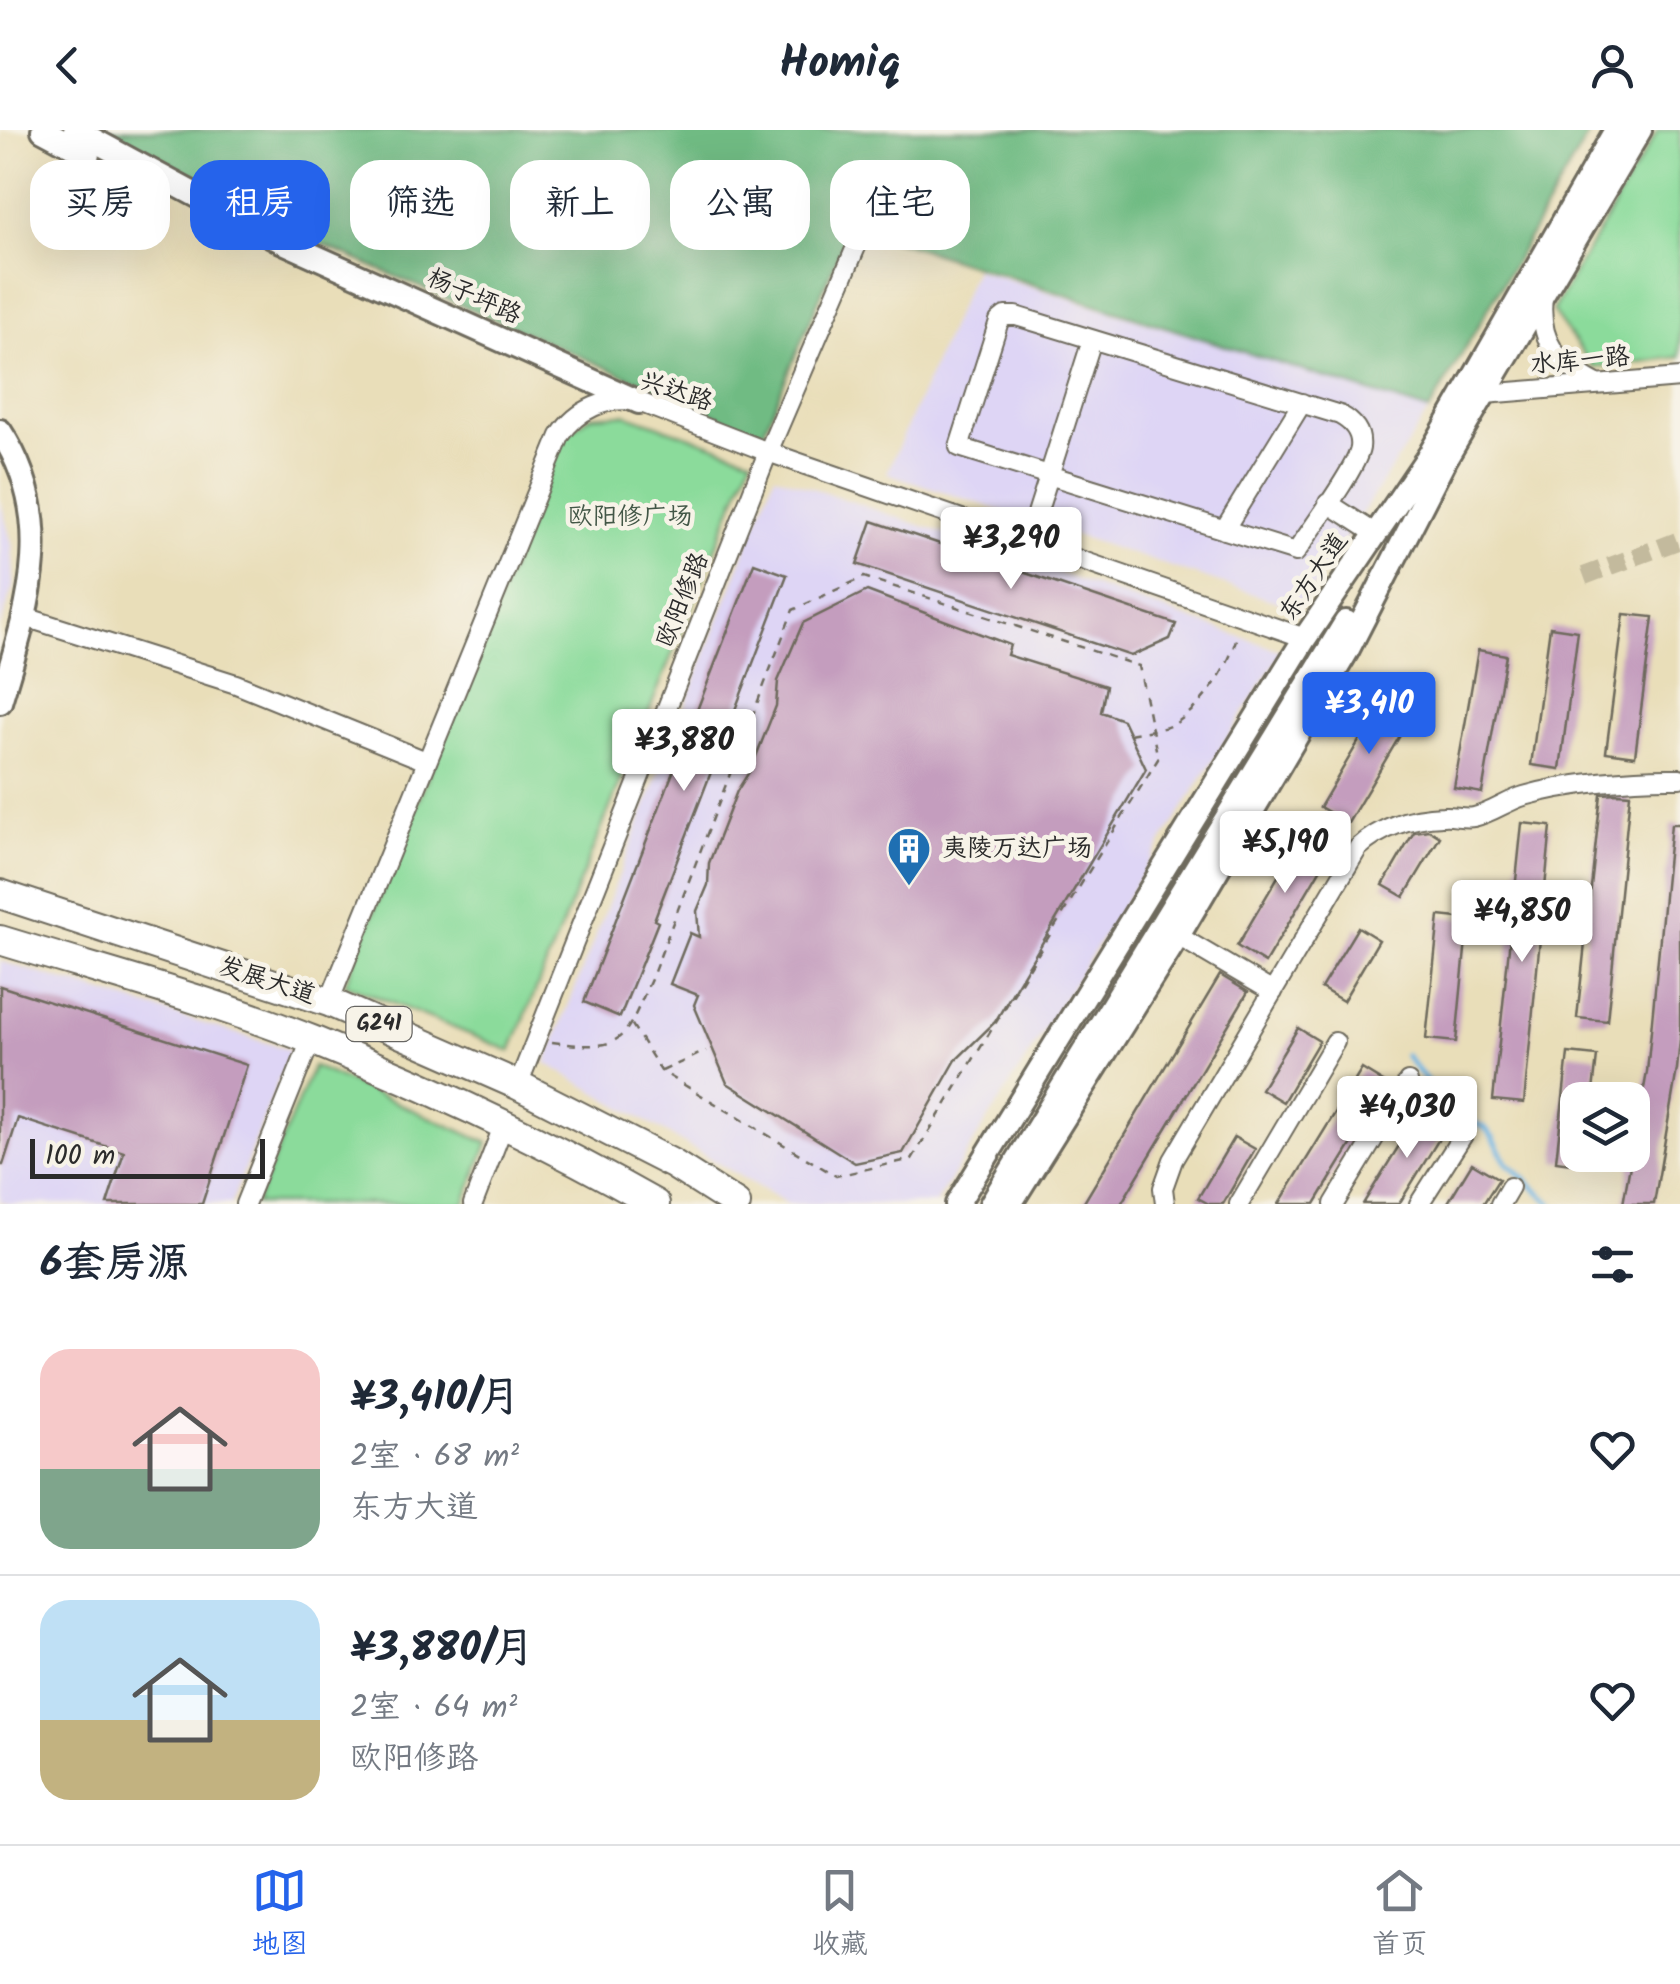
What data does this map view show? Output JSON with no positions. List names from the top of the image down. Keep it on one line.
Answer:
{"streets":{"highway":["发展大道","G241"],"main road":["杨子坪路","东方大道"],"street":["水库一路","兴达路","欧阳修路"]},"crossings":[["杨子坪路","兴达路"],["水库一路","东方大道"],["兴达路","东方大道"],["兴达路","欧阳修路"],["兴达路","发展大道"],["欧阳修路","发展大道"]],"parks":["欧阳修广场"],"places":{"building":["夷陵万达广场"]},"scale_bar":"100 m","page":{"header":"Homiq","chip":["买房","租房","筛选","新上","公寓","住宅"],"price":["¥3,290","¥3,410","¥3,880","¥5,190","¥4,850","¥4,030"],"scale":"100 m","heading":"6套房源","list":[{"name":"¥3,410/月","note":"2室 · 68 m² · 东方大道"},{"name":"¥3,880/月","note":"2室 · 64 m² · 欧阳修路"}],"tabs":["地图","收藏","首页"]}}
